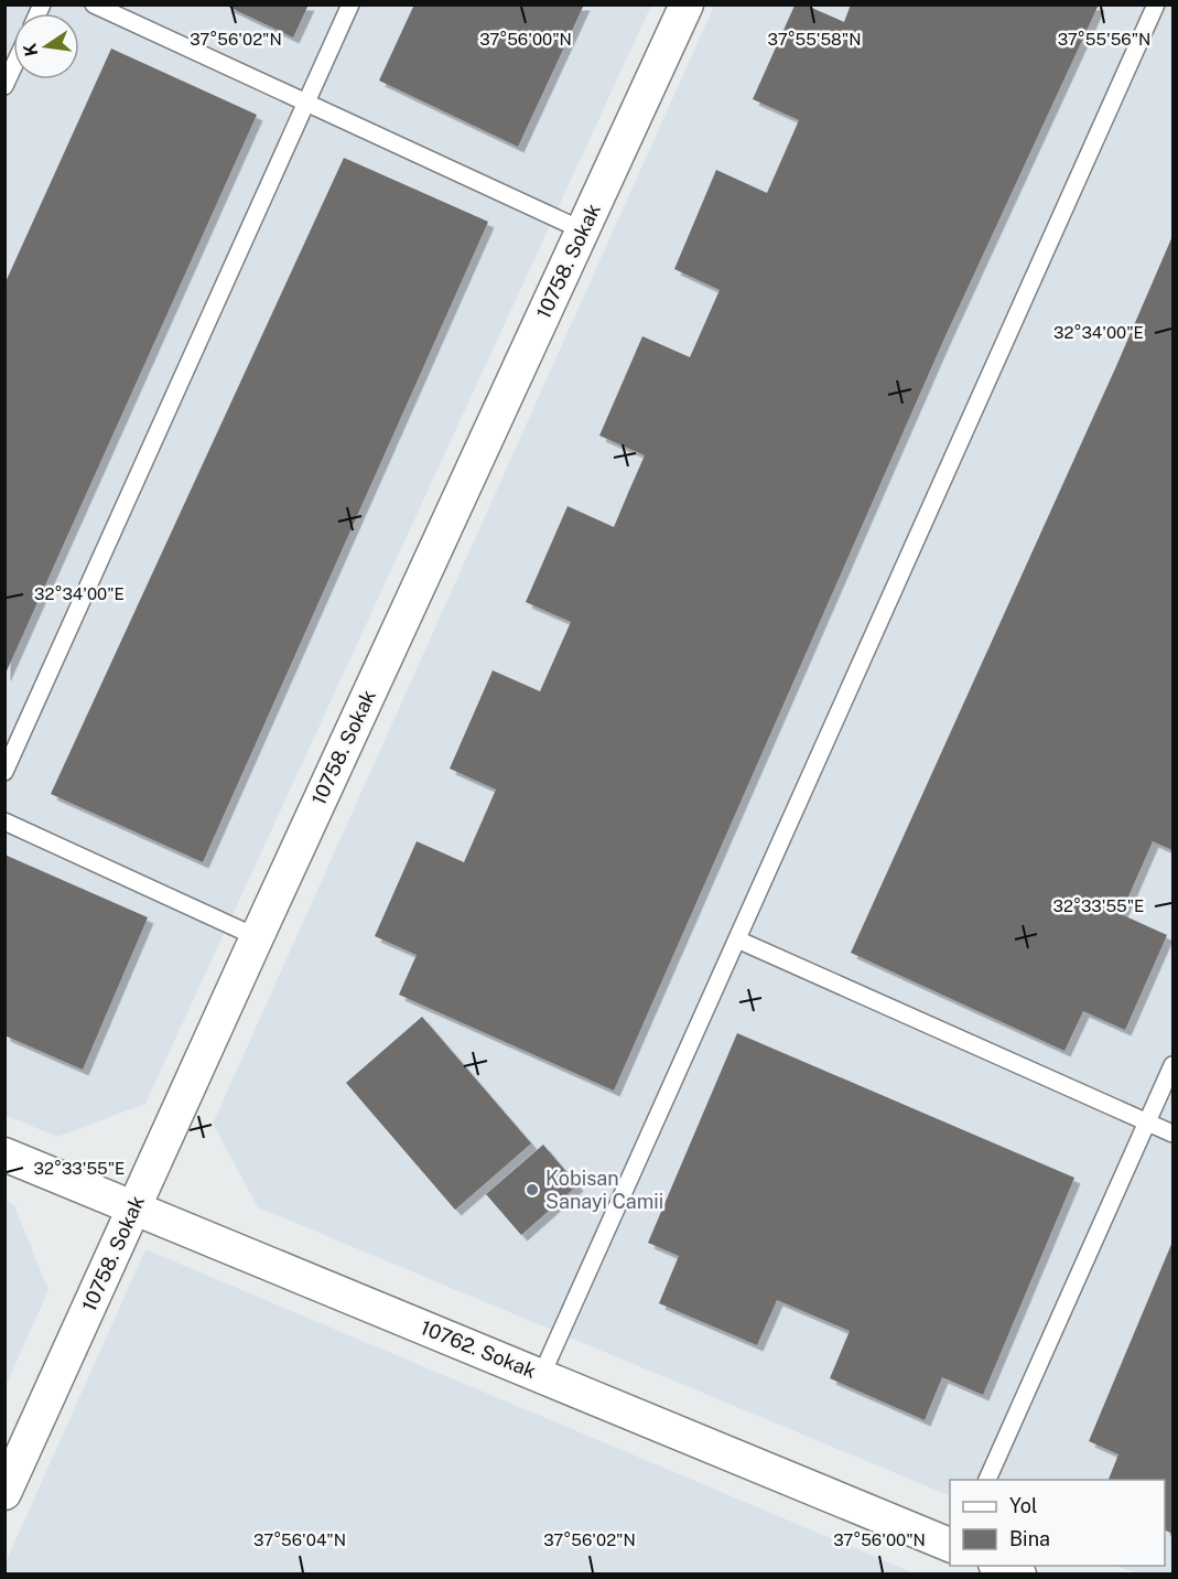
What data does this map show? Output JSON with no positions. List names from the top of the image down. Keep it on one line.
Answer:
{"streets":{"street":["10758. Sokak","10762. Sokak"]},"crossings":[["10758. Sokak","10762. Sokak"]],"places":["Kobisan Sanayi Camii"],"legend":["Yol","Bina"],"north":"left","coordinates":["37°56'02\"N","37°56'00\"N","37°55'58\"N","37°55'56\"N","32°34'00\"E","32°33'55\"E","37°56'04\"N"]}
